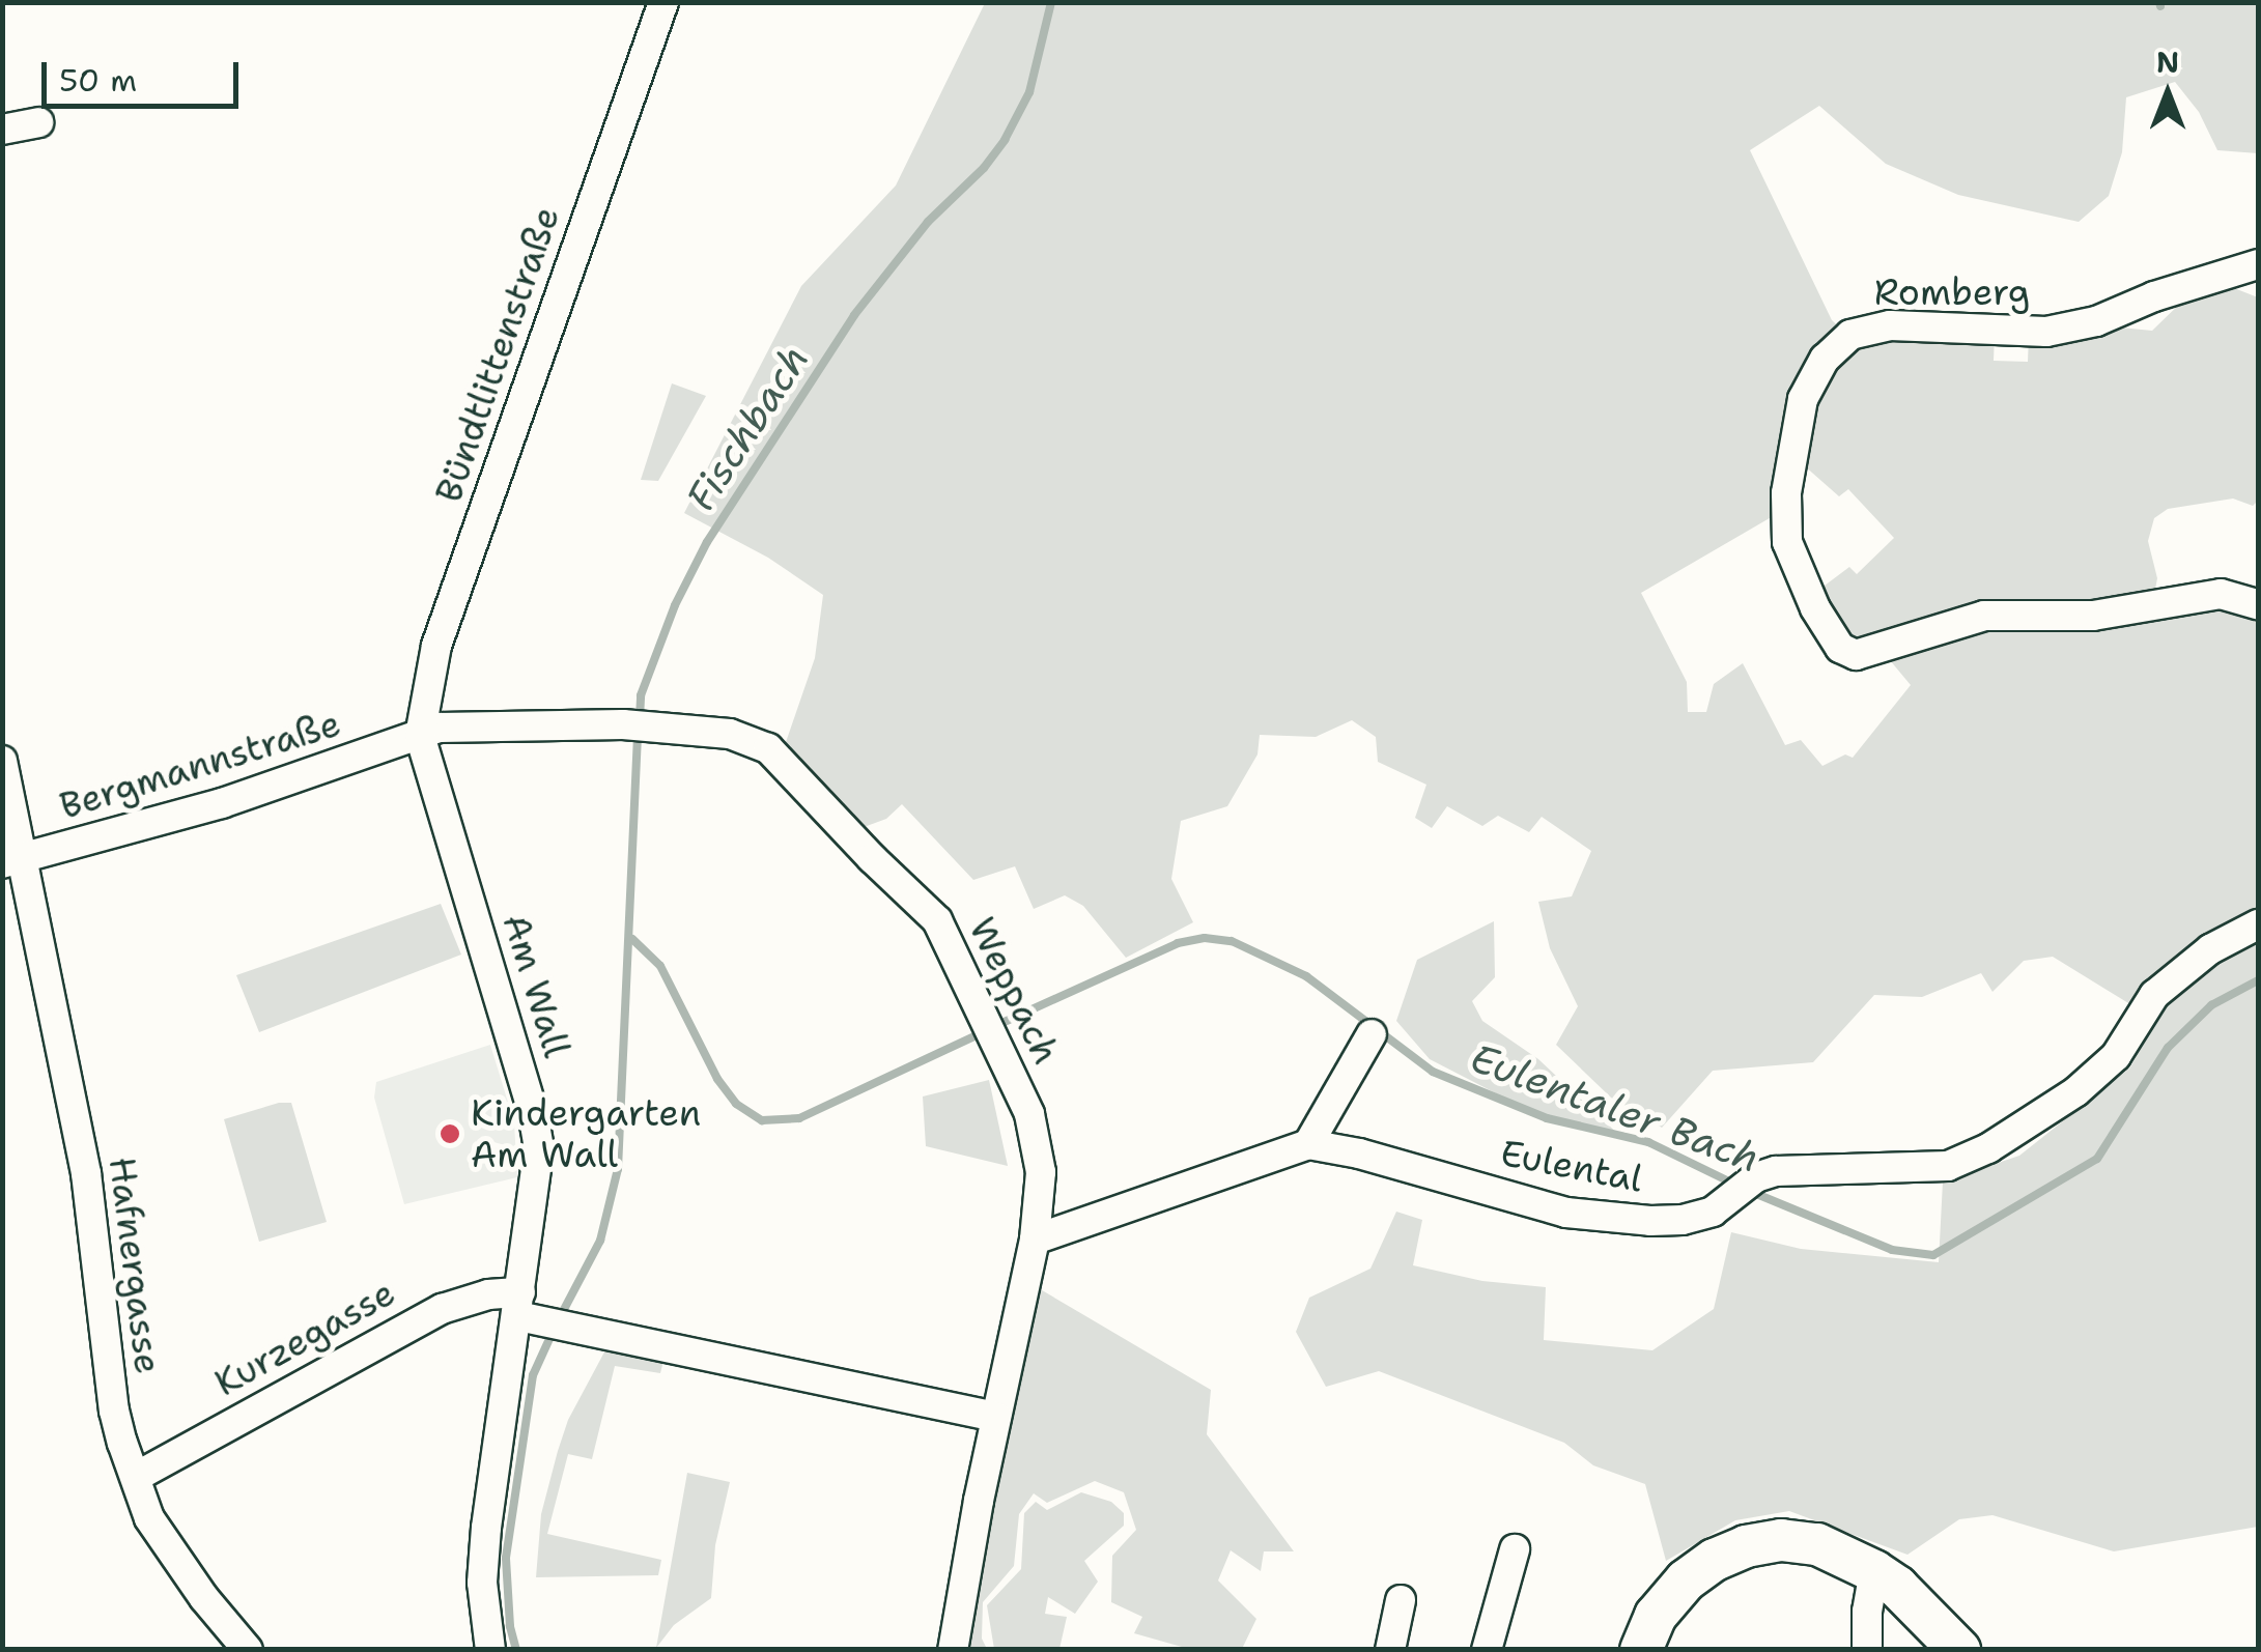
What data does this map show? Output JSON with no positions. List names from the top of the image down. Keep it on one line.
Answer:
{"streets":{"street":["Romberg","Bündtlittenstraße","Bergmannstraße","Am Wall","Weppach","Eulental","Hafnergasse","Kurzegasse"]},"crossings":[["Bündtlittenstraße","Bergmannstraße"],["Bündtlittenstraße","Am Wall"],["Bündtlittenstraße","Weppach"],["Bergmannstraße","Am Wall"],["Bergmannstraße","Weppach"],["Bergmannstraße","Hafnergasse"],["Am Wall","Weppach"],["Am Wall","Kurzegasse"],["Weppach","Eulental"],["Hafnergasse","Kurzegasse"]],"water":["Fischbach","Eulentaler Bach"],"places":["Kindergarten Am Wall"],"scale_bar":"50 m","north":"top"}
